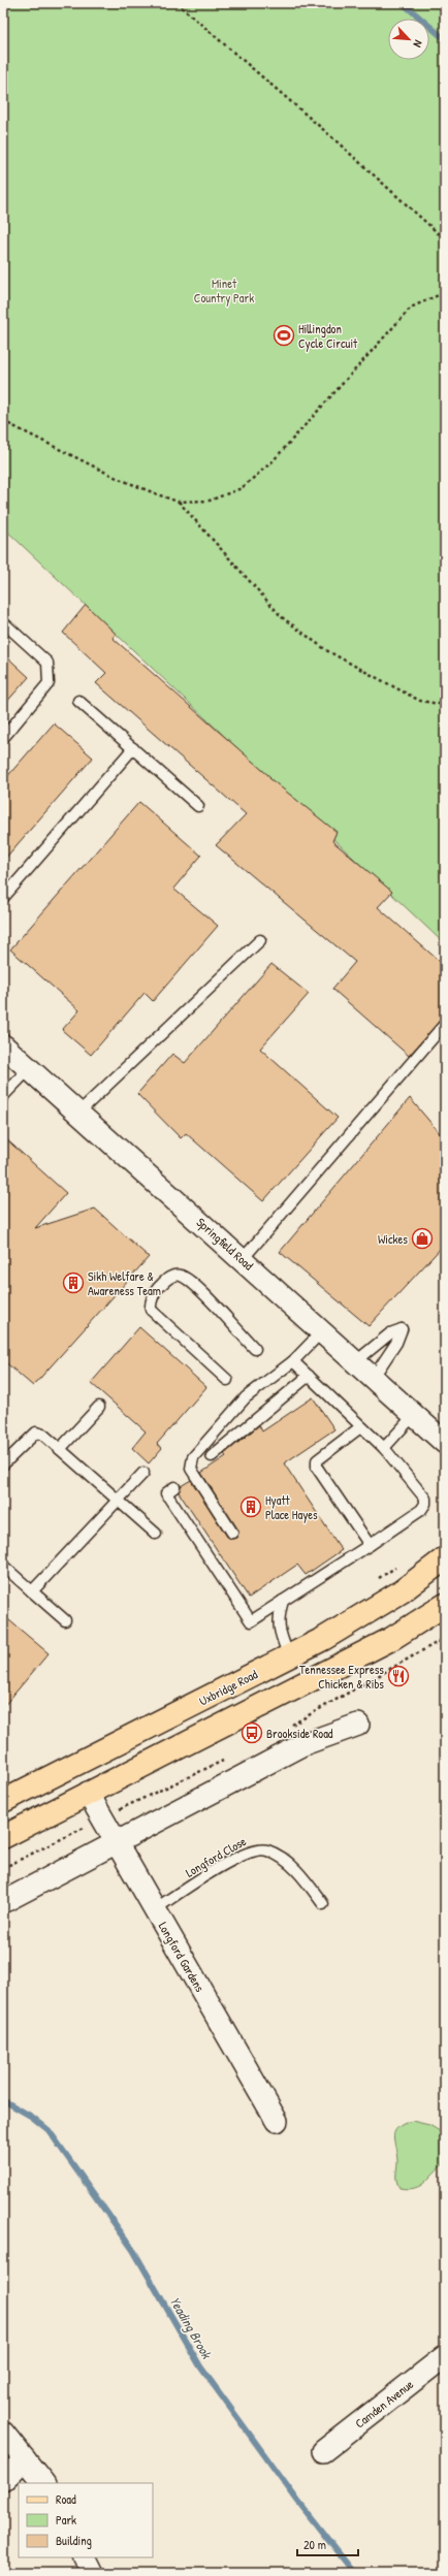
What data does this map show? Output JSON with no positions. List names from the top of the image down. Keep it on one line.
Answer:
{"streets":{"main road":["Uxbridge Road"],"street":["Springfield Road","Longford Gardens","Camden Avenue"],"lane":["Longford Close"]},"crossings":[["Longford Close","Longford Gardens"]],"water":["Yeading Brook"],"parks":["Minet Country Park"],"places":{"sports":["Hillingdon Cycle Circuit"],"shop":["Wickes"],"building":["Sikh Welfare & Awareness Team","Hyatt Place Hayes"],"restaurant":["Tennessee Express Chicken & Ribs"],"bus stop":["Brookside Road"]},"legend":["Road","Park","Building"],"scale_bar":"20 m","north":"bottom right"}
